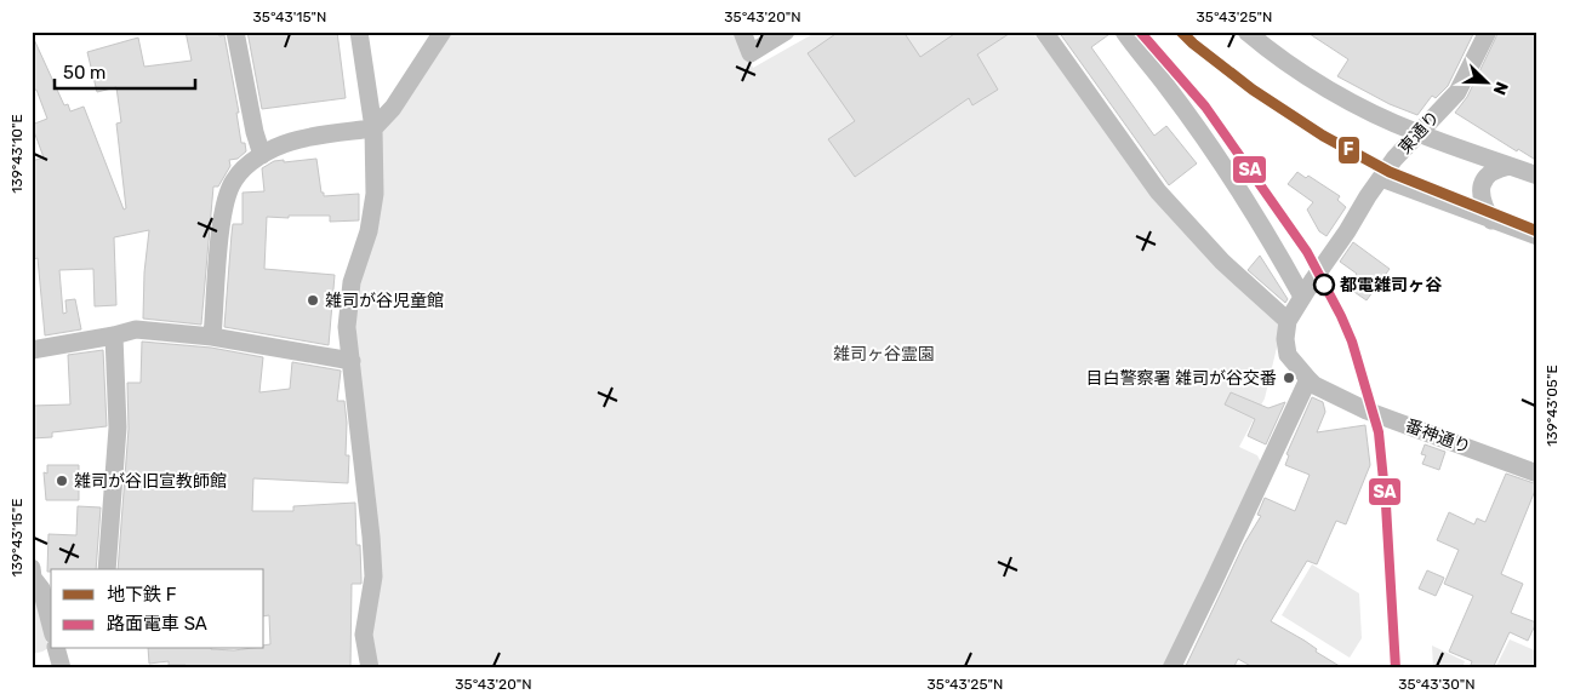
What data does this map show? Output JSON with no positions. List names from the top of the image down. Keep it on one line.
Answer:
{"streets":{"street":["東通り","番神通り"]},"parks":["雑司ヶ谷霊園"],"places":["都電雑司ヶ谷","雑司が谷児童館","目白警察署 雑司が谷交番","雑司が谷旧宣教師館"],"lines":["metro line F","tram line SA"],"legend":["地下鉄 F","路面電車 SA"],"scale_bar":"50 m","north":"bottom right","coordinates":["35°43'15\"N","35°43'20\"N","35°43'25\"N","139°43'10\"E","139°43'05\"E","139°43'15\"E","35°43'30\"N"]}
